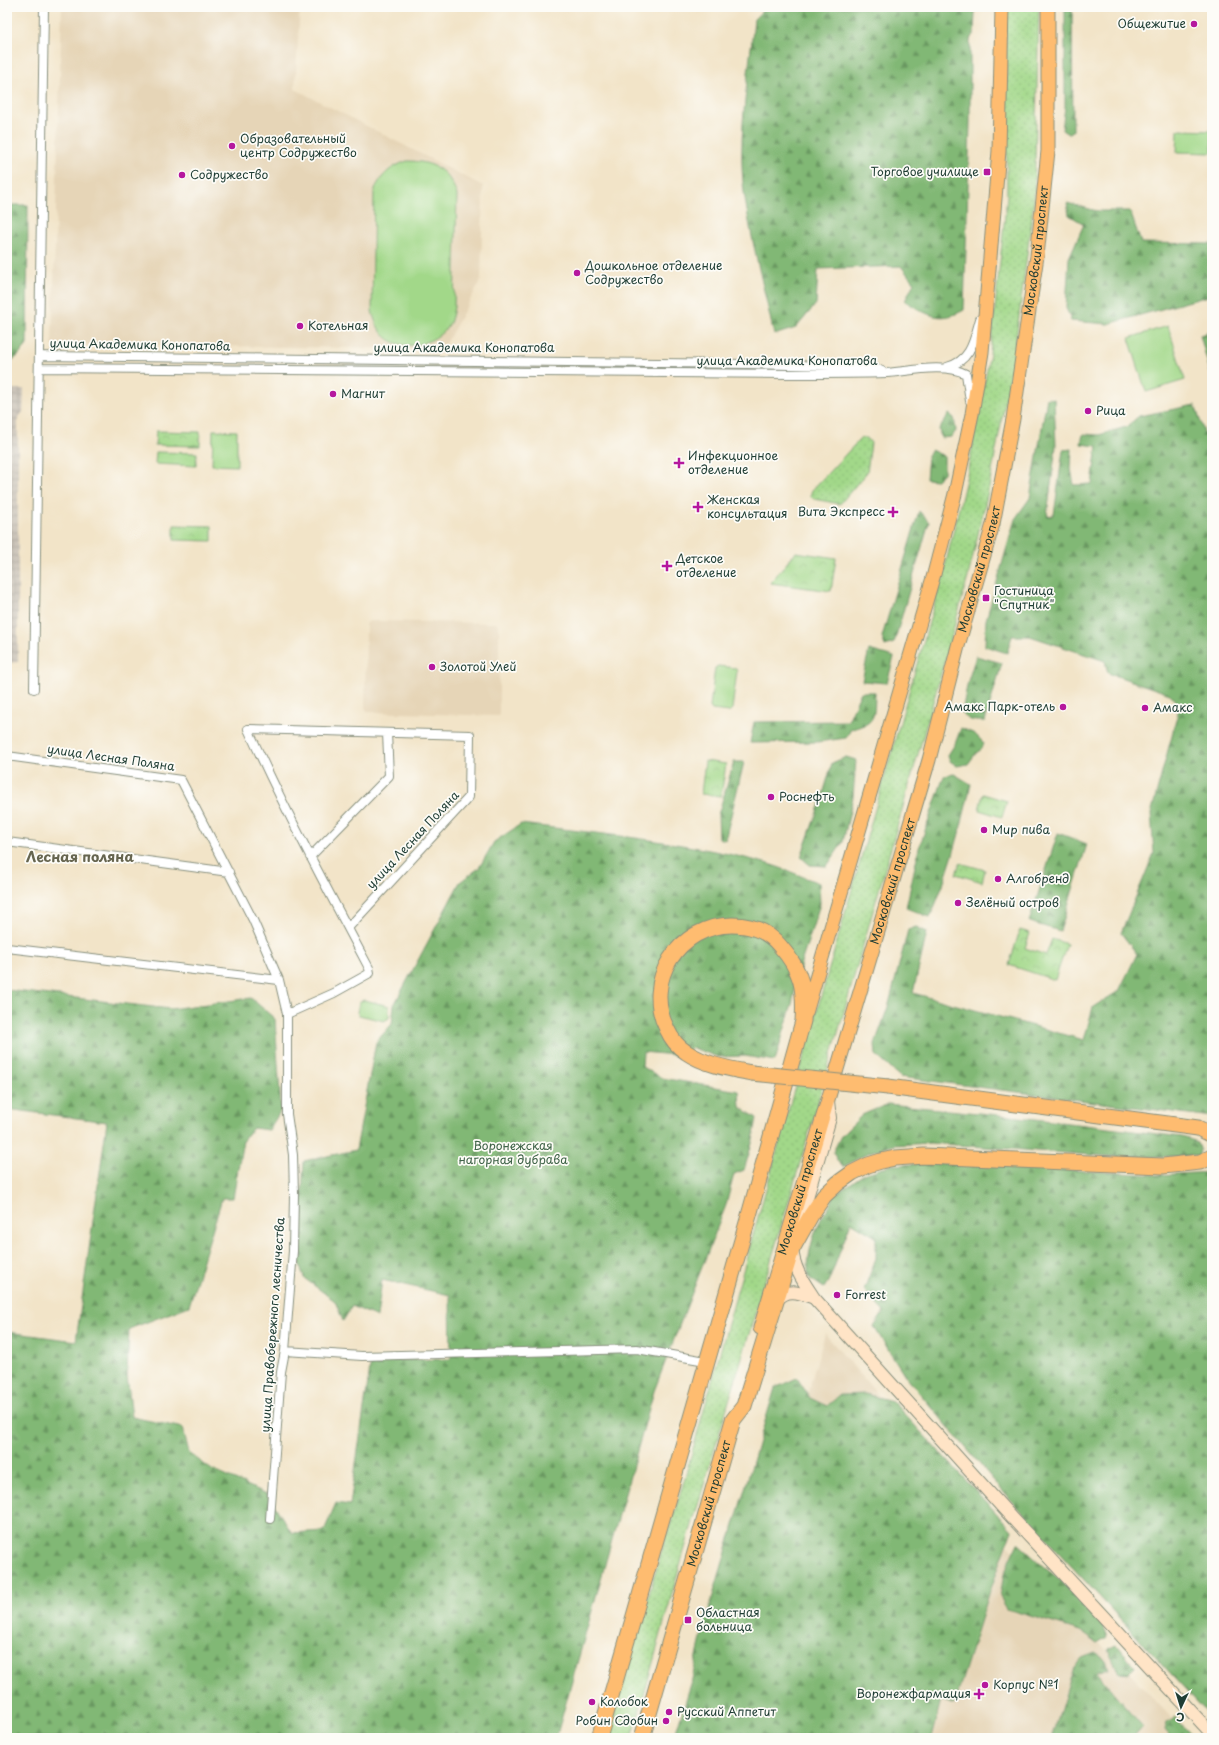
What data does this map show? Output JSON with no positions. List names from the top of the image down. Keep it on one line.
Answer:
{"streets":{"highway":["Московский проспект"],"street":["улица Академика Конопатова","улица Лесная Поляна","улица Правобережного лесничества"]},"crossings":[["улица Лесная Поляна","улица Правобережного лесничества"]],"districts":["Лесная поляна"],"parks":["Воронежская нагорная дубрава"],"places":{"other":["Общежитие","Образовательный центр Содружество","Содружество","Дошкольное отделение Содружество","Котельная","Магнит","Рица","Золотой Улей","Амакс Парк-отель","Амакс","Роснефть","Мир пива","Алгобренд","Зелёный остров","Forrest","Корпус №1","Колобок","Русский Аппетит","Робин Сдобин"],"transit":["Торговое училище","Гостиница \"Спутник\"","Областная больница"],"health":["Инфекционное отделение","Женская консультация","Вита Экспресс","Детское отделение","Воронежфармация"]},"north":"bottom"}
